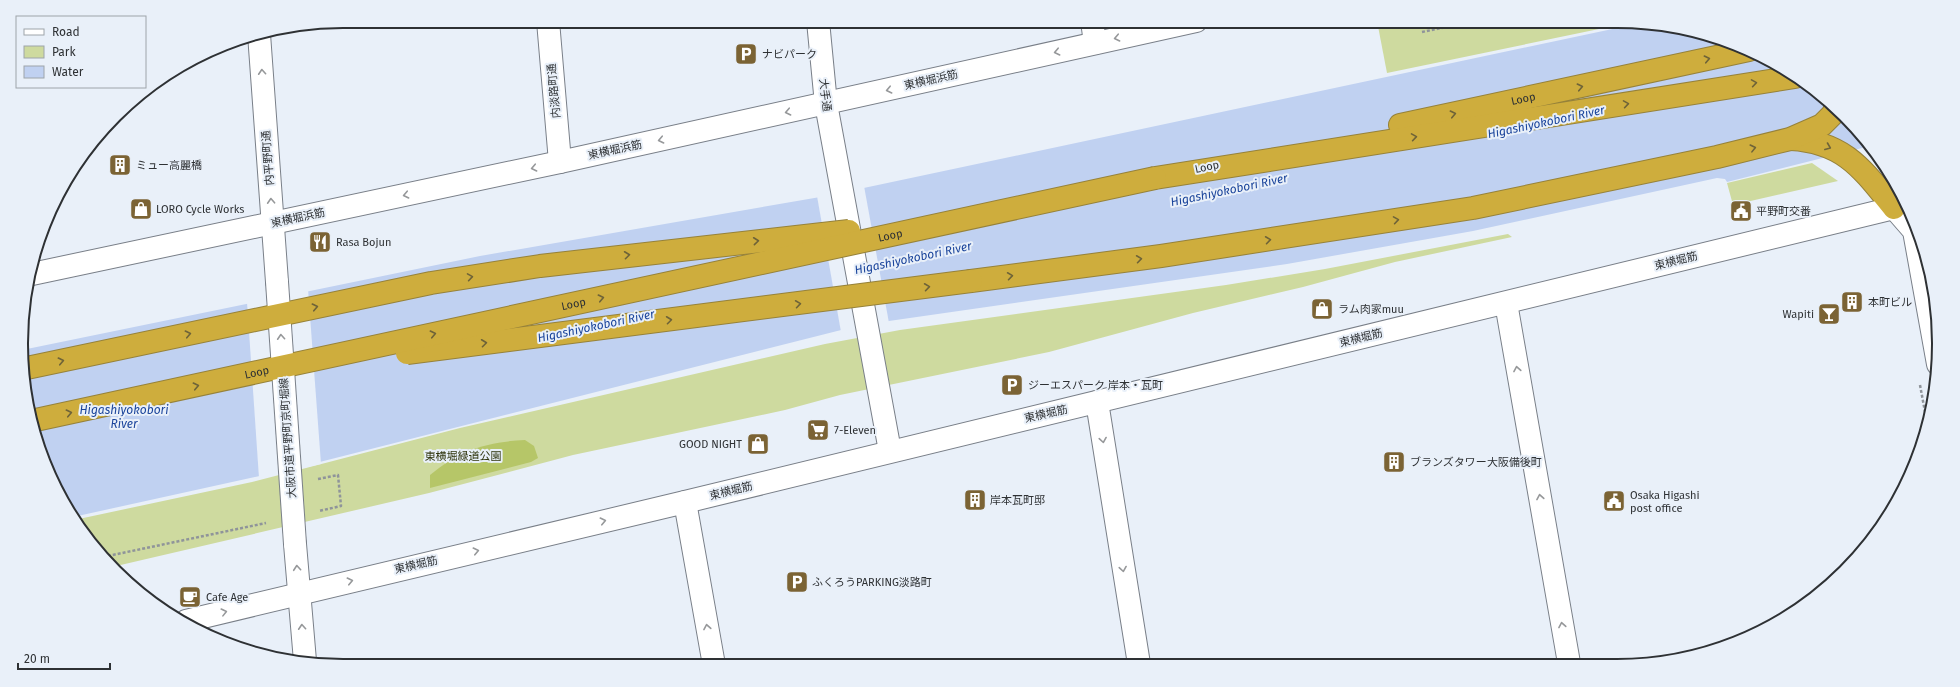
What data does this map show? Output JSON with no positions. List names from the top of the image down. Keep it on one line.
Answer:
{"streets":{"highway":["Loop"],"street":["東横堀浜筋","内淡路町通","大手通","内平野町通","東横堀筋","大阪市道平野町京町堀線"]},"crossings":[["東横堀浜筋","内淡路町通"],["東横堀浜筋","大手通"],["東横堀浜筋","内平野町通"],["大手通","東横堀筋"],["内平野町通","大阪市道平野町京町堀線"],["東横堀筋","大阪市道平野町京町堀線"]],"one_way":["東横堀浜筋","内平野町通","大阪市道平野町京町堀線"],"water":["Higashiyokobori River"],"parks":["東横堀緑道公園"],"places":{"parking":["ナビパーク","ジーエスパーク 岸本・瓦町","ふくろうPARKING淡路町"],"building":["ミュー高麗橋","本町ビル","ブランズタワー大阪備後町","岸本瓦町邸"],"shop":["LORO Cycle Works","ラム肉家muu","GOOD NIGHT"],"public building":["平野町交番","Osaka Higashi post office"],"restaurant":["Rasa Bojun"],"bar":["Wapiti"],"supermarket":["7-Eleven"],"cafe":["Cafe Age"]},"legend":["Road","Park","Water"],"scale_bar":"20 m"}
